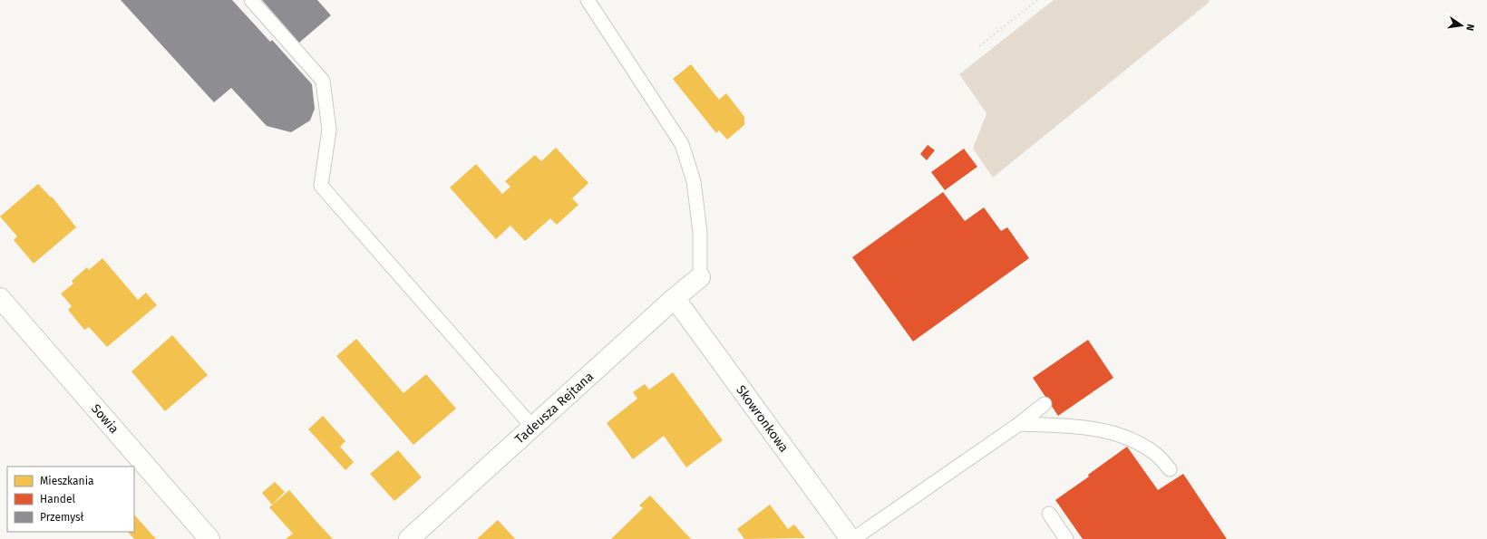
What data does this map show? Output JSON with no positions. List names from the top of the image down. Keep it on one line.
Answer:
{"streets":{"street":["Tadeusza Rejtana","Sowia","Skowronkowa"]},"crossings":[["Tadeusza Rejtana","Skowronkowa"]],"legend":["Mieszkania","Handel","Przemysł"],"north":"right"}
